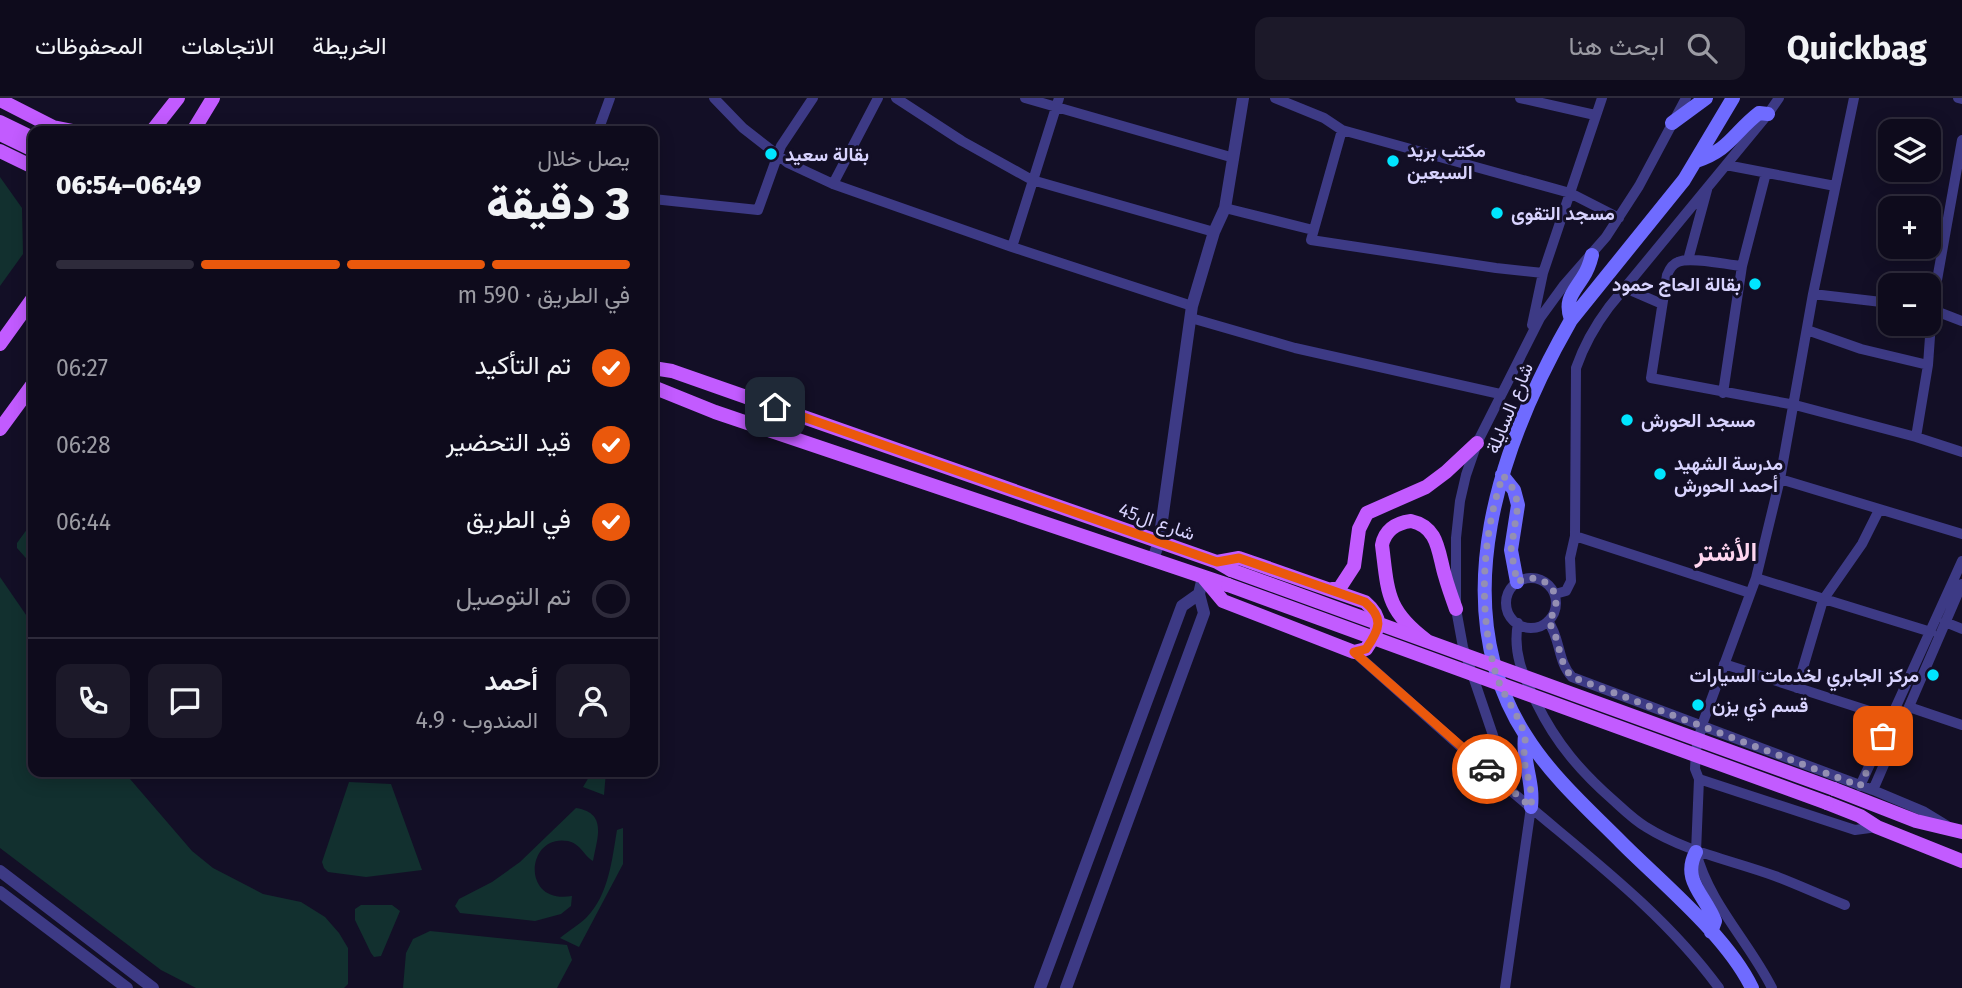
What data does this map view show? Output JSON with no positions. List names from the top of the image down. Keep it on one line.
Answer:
{"streets":{"main road":["شارع السايلة","شارع ال45"]},"districts":["الأشتر"],"places":["بقالة سعيد","مكتب بريد السبعين","مسجد التقوى","بقالة الحاج حمود","مسجد الحورش","مدرسة الشهيد أحمد الحورش","مركز الجابري لخدمات السيارات","قسم ذي يزن"],"page":{"header":"Quickbag","search":"ابحث هنا","nav":["الخريطة","الاتجاهات","المحفوظات"],"map_buttons":["+","−"],"heading":["3 دقيقة","يصل خلال","06:49–06:54"],"panel":["أحمد","المندوب · 4.9"],"bar":"في الطريق · 590 m","list":[["تم التأكيد","06:27"],["قيد التحضير","06:28"],["في الطريق","06:44"],"تم التوصيل"]}}
